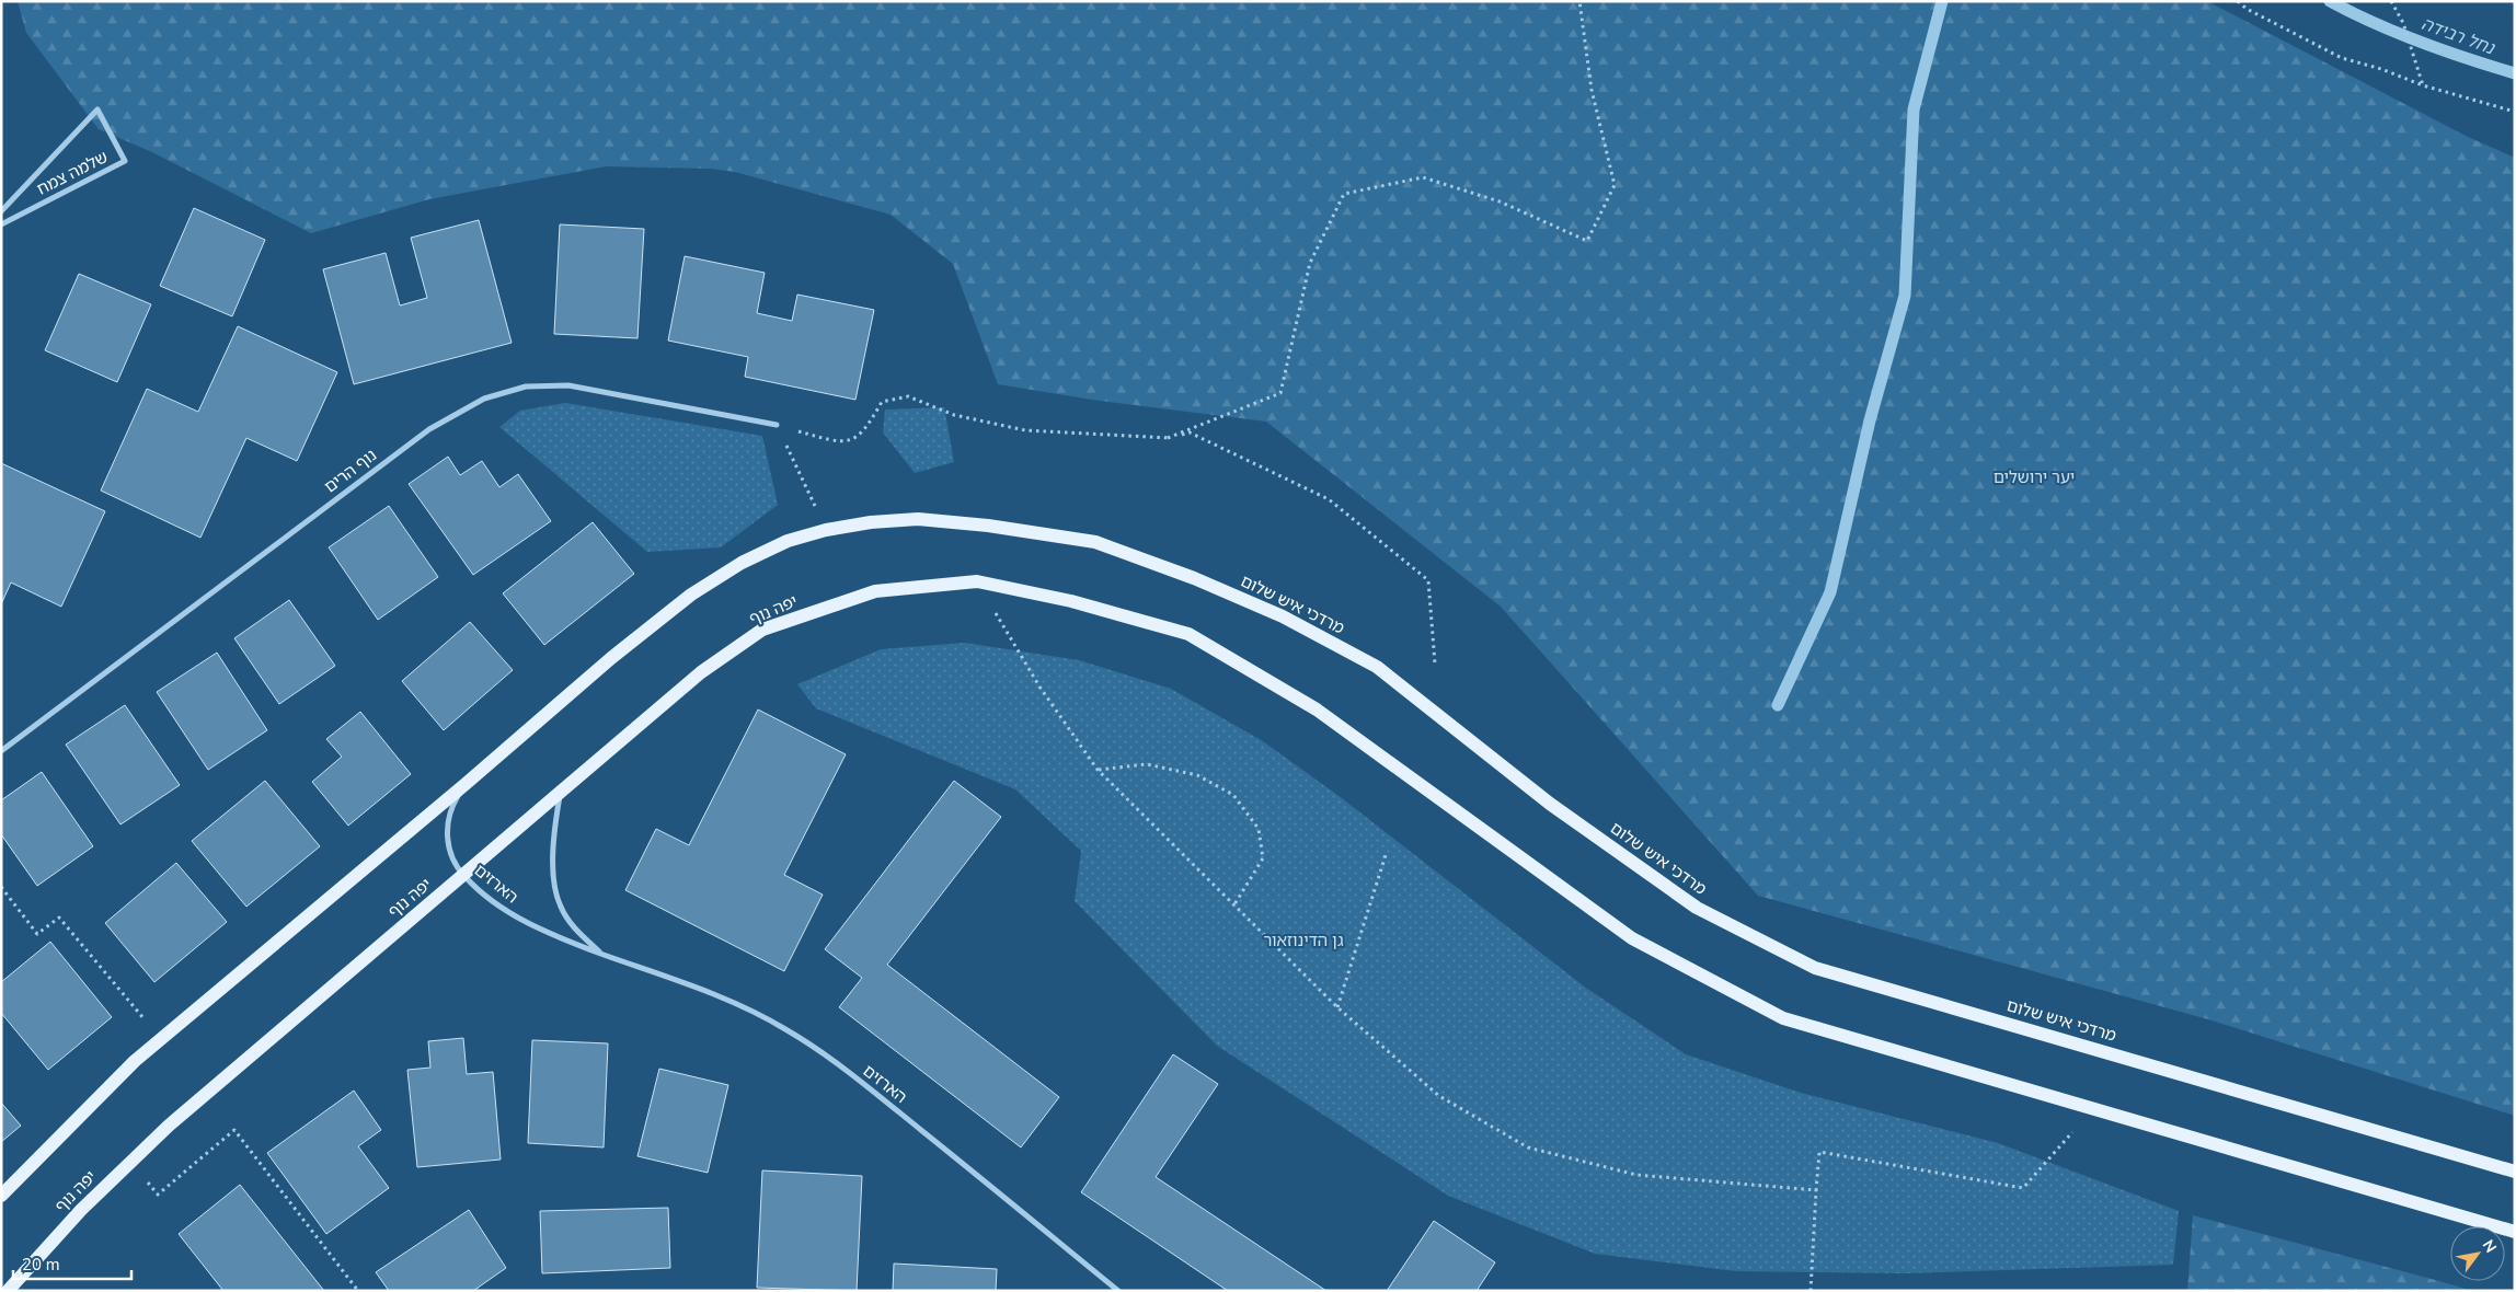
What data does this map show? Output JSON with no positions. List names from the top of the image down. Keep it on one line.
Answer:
{"streets":{"main road":["מרדכי איש שלום","יפה נוף"],"street":["שלמה צמח","נוף הרים","הארזים"]},"crossings":[["יפה נוף","הארזים"]],"water":["נחל רבידה"],"parks":["יער ירושלים","גן הדינוזאור"],"scale_bar":"20 m","north":"top right"}
